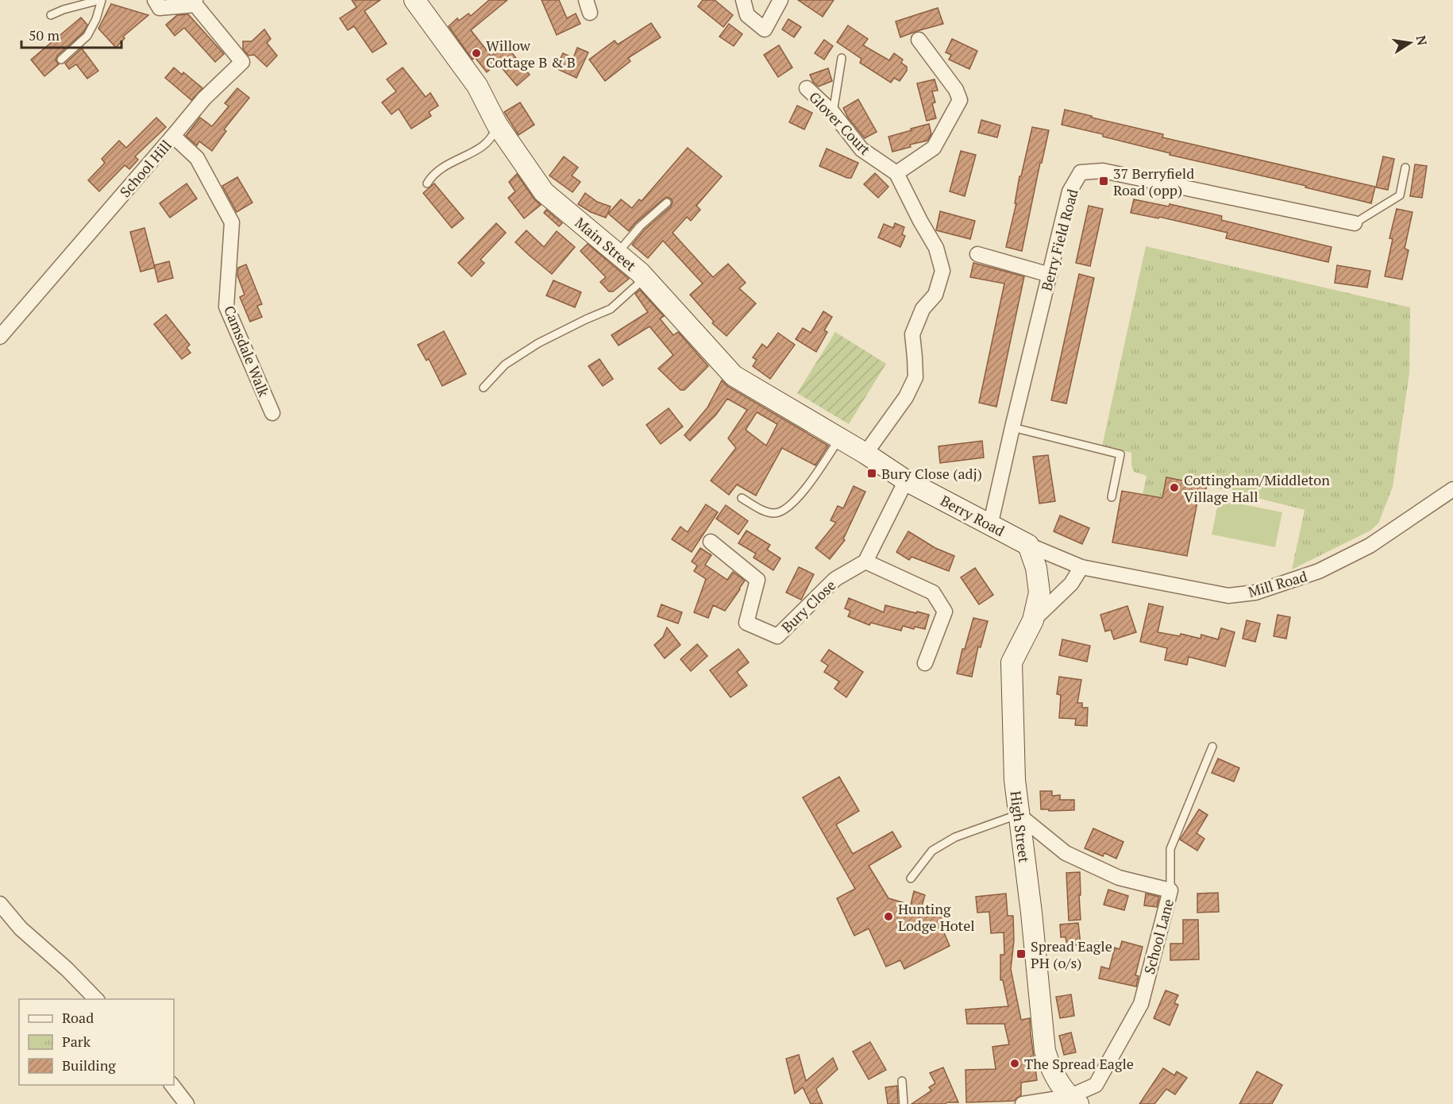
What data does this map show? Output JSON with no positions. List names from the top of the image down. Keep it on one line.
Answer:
{"streets":{"main road":["Main Street","Berry Road","High Street"],"street":["Glover Court","School Hill","Berry Field Road","Camsdale Walk","Mill Road","Bury Close","School Lane"]},"crossings":[["Glover Court","Berry Road"],["School Hill","Camsdale Walk"],["Berry Field Road","Berry Road"],["Main Street","Berry Road"],["Berry Road","Mill Road"],["Berry Road","High Street"],["Mill Road","High Street"],["High Street","School Lane"]],"places":{"other":["Willow Cottage B & B","Cottingham/Middleton Village Hall","Hunting Lodge Hotel","The Spread Eagle"],"transit":["37 Berryfield Road (opp)","Bury Close (adj)","Spread Eagle PH (o/s)"]},"legend":["Road","Park","Building"],"scale_bar":"50 m","north":"right"}
